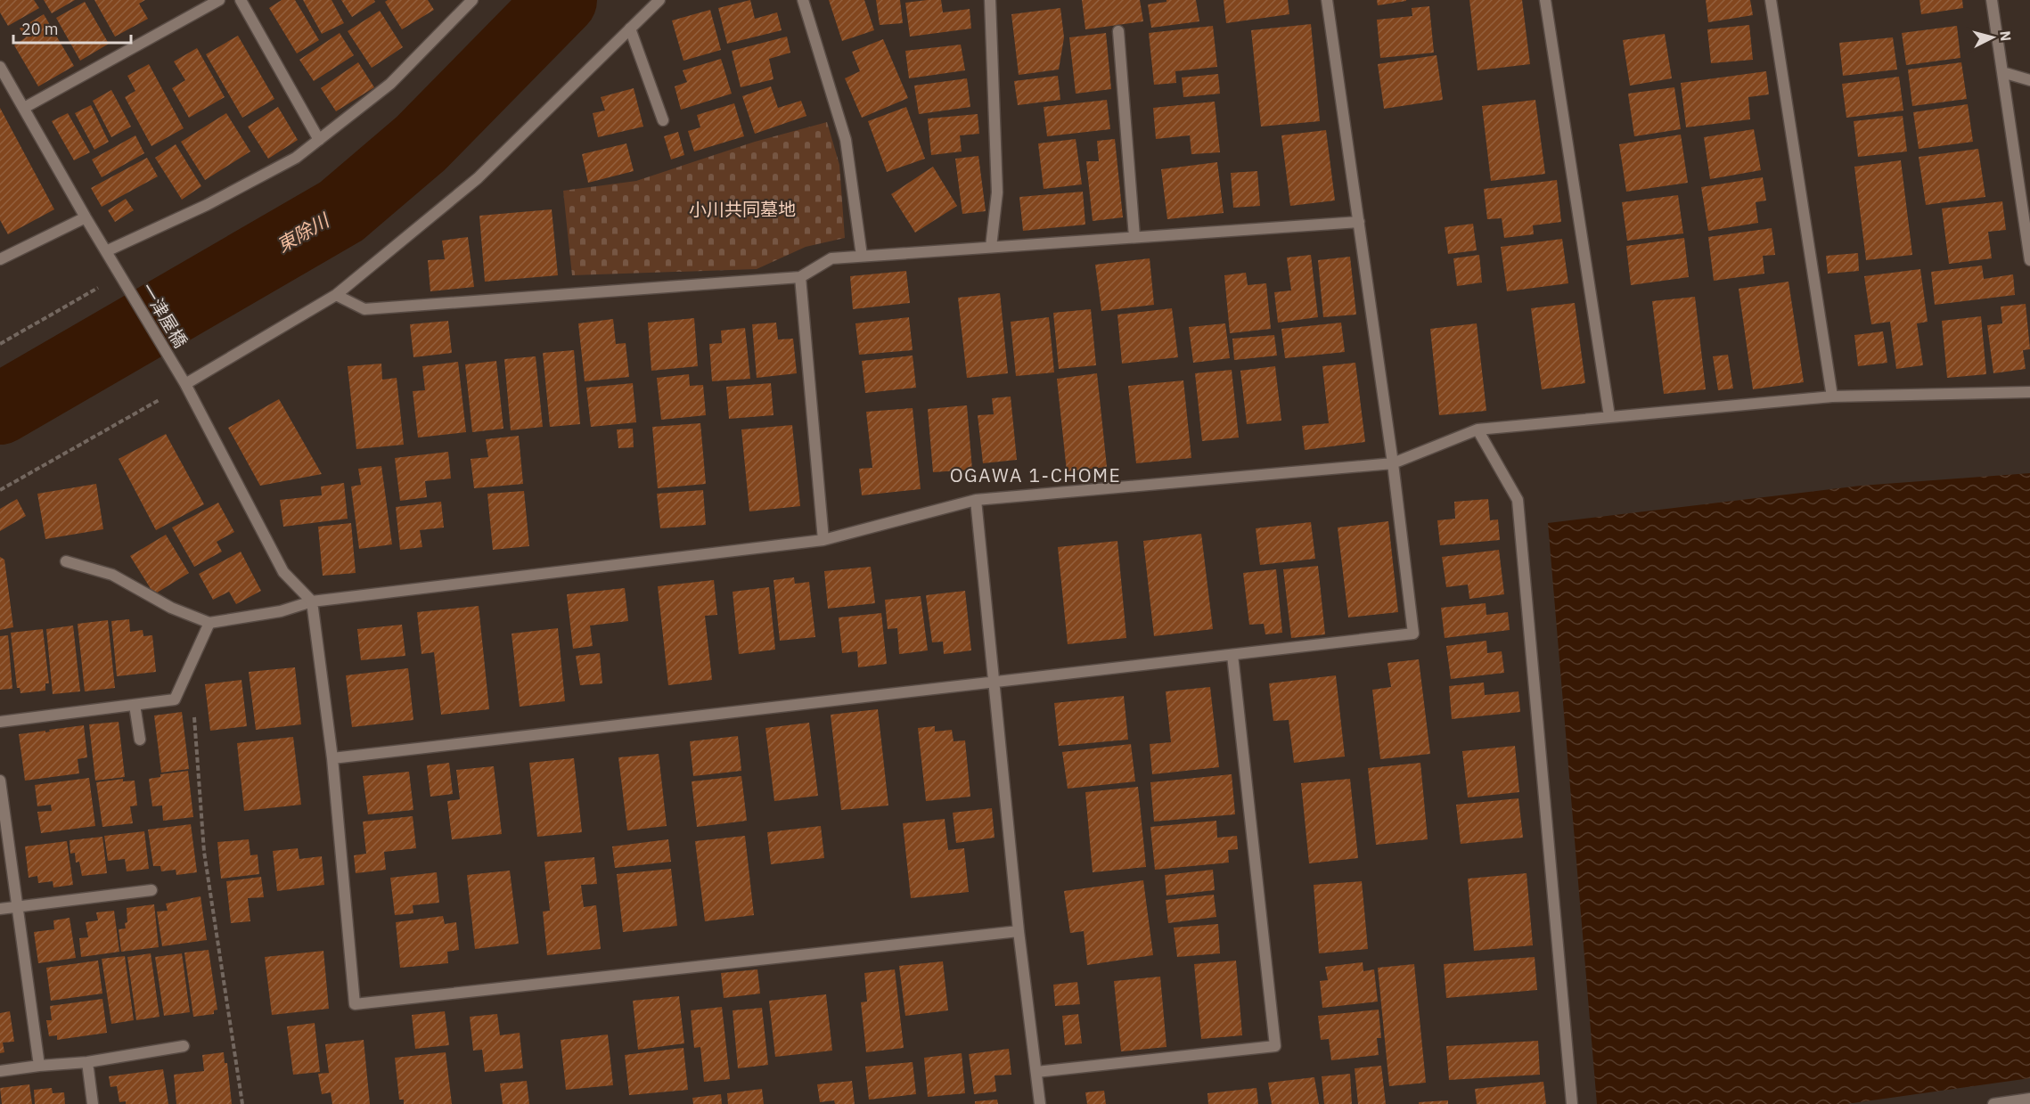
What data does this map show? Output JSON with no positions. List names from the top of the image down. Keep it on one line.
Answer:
{"streets":{"street":["一津屋橋"]},"districts":["OGAWA 1-CHOME"],"water":["東除川"],"parks":["小川共同墓地"],"scale_bar":"20 m","north":"right"}
